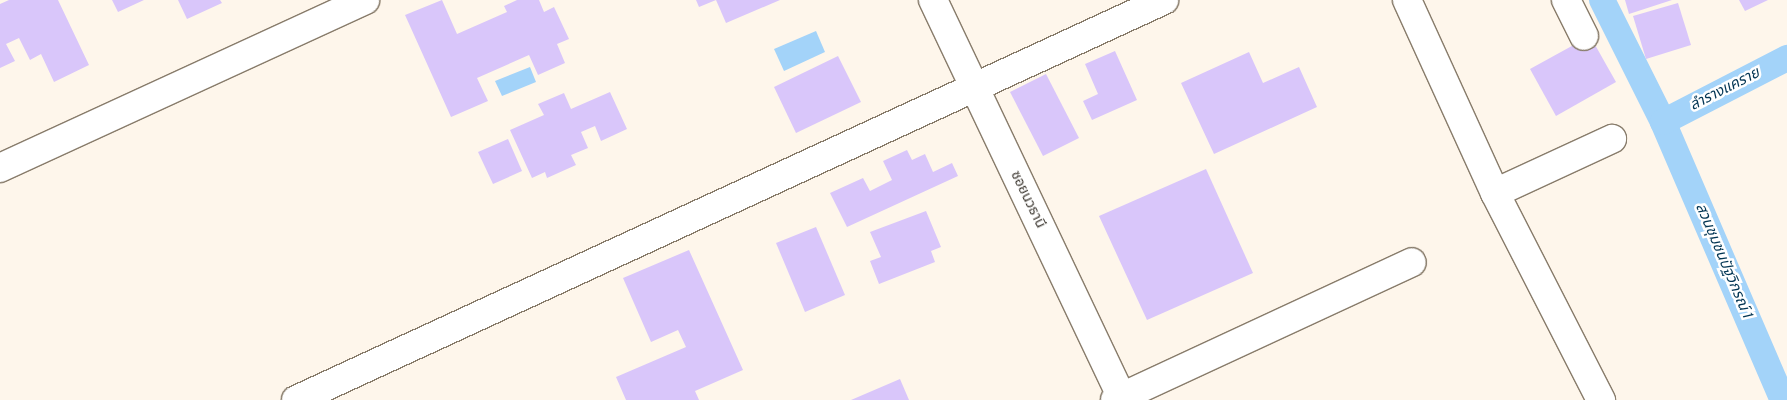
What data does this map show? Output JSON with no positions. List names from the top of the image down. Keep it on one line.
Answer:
{"streets":{"street":["ซอยนวธานี"]},"water":["ลำรางแคราย","สวนชุมชนปัฐวิกรณ์ 1"]}
